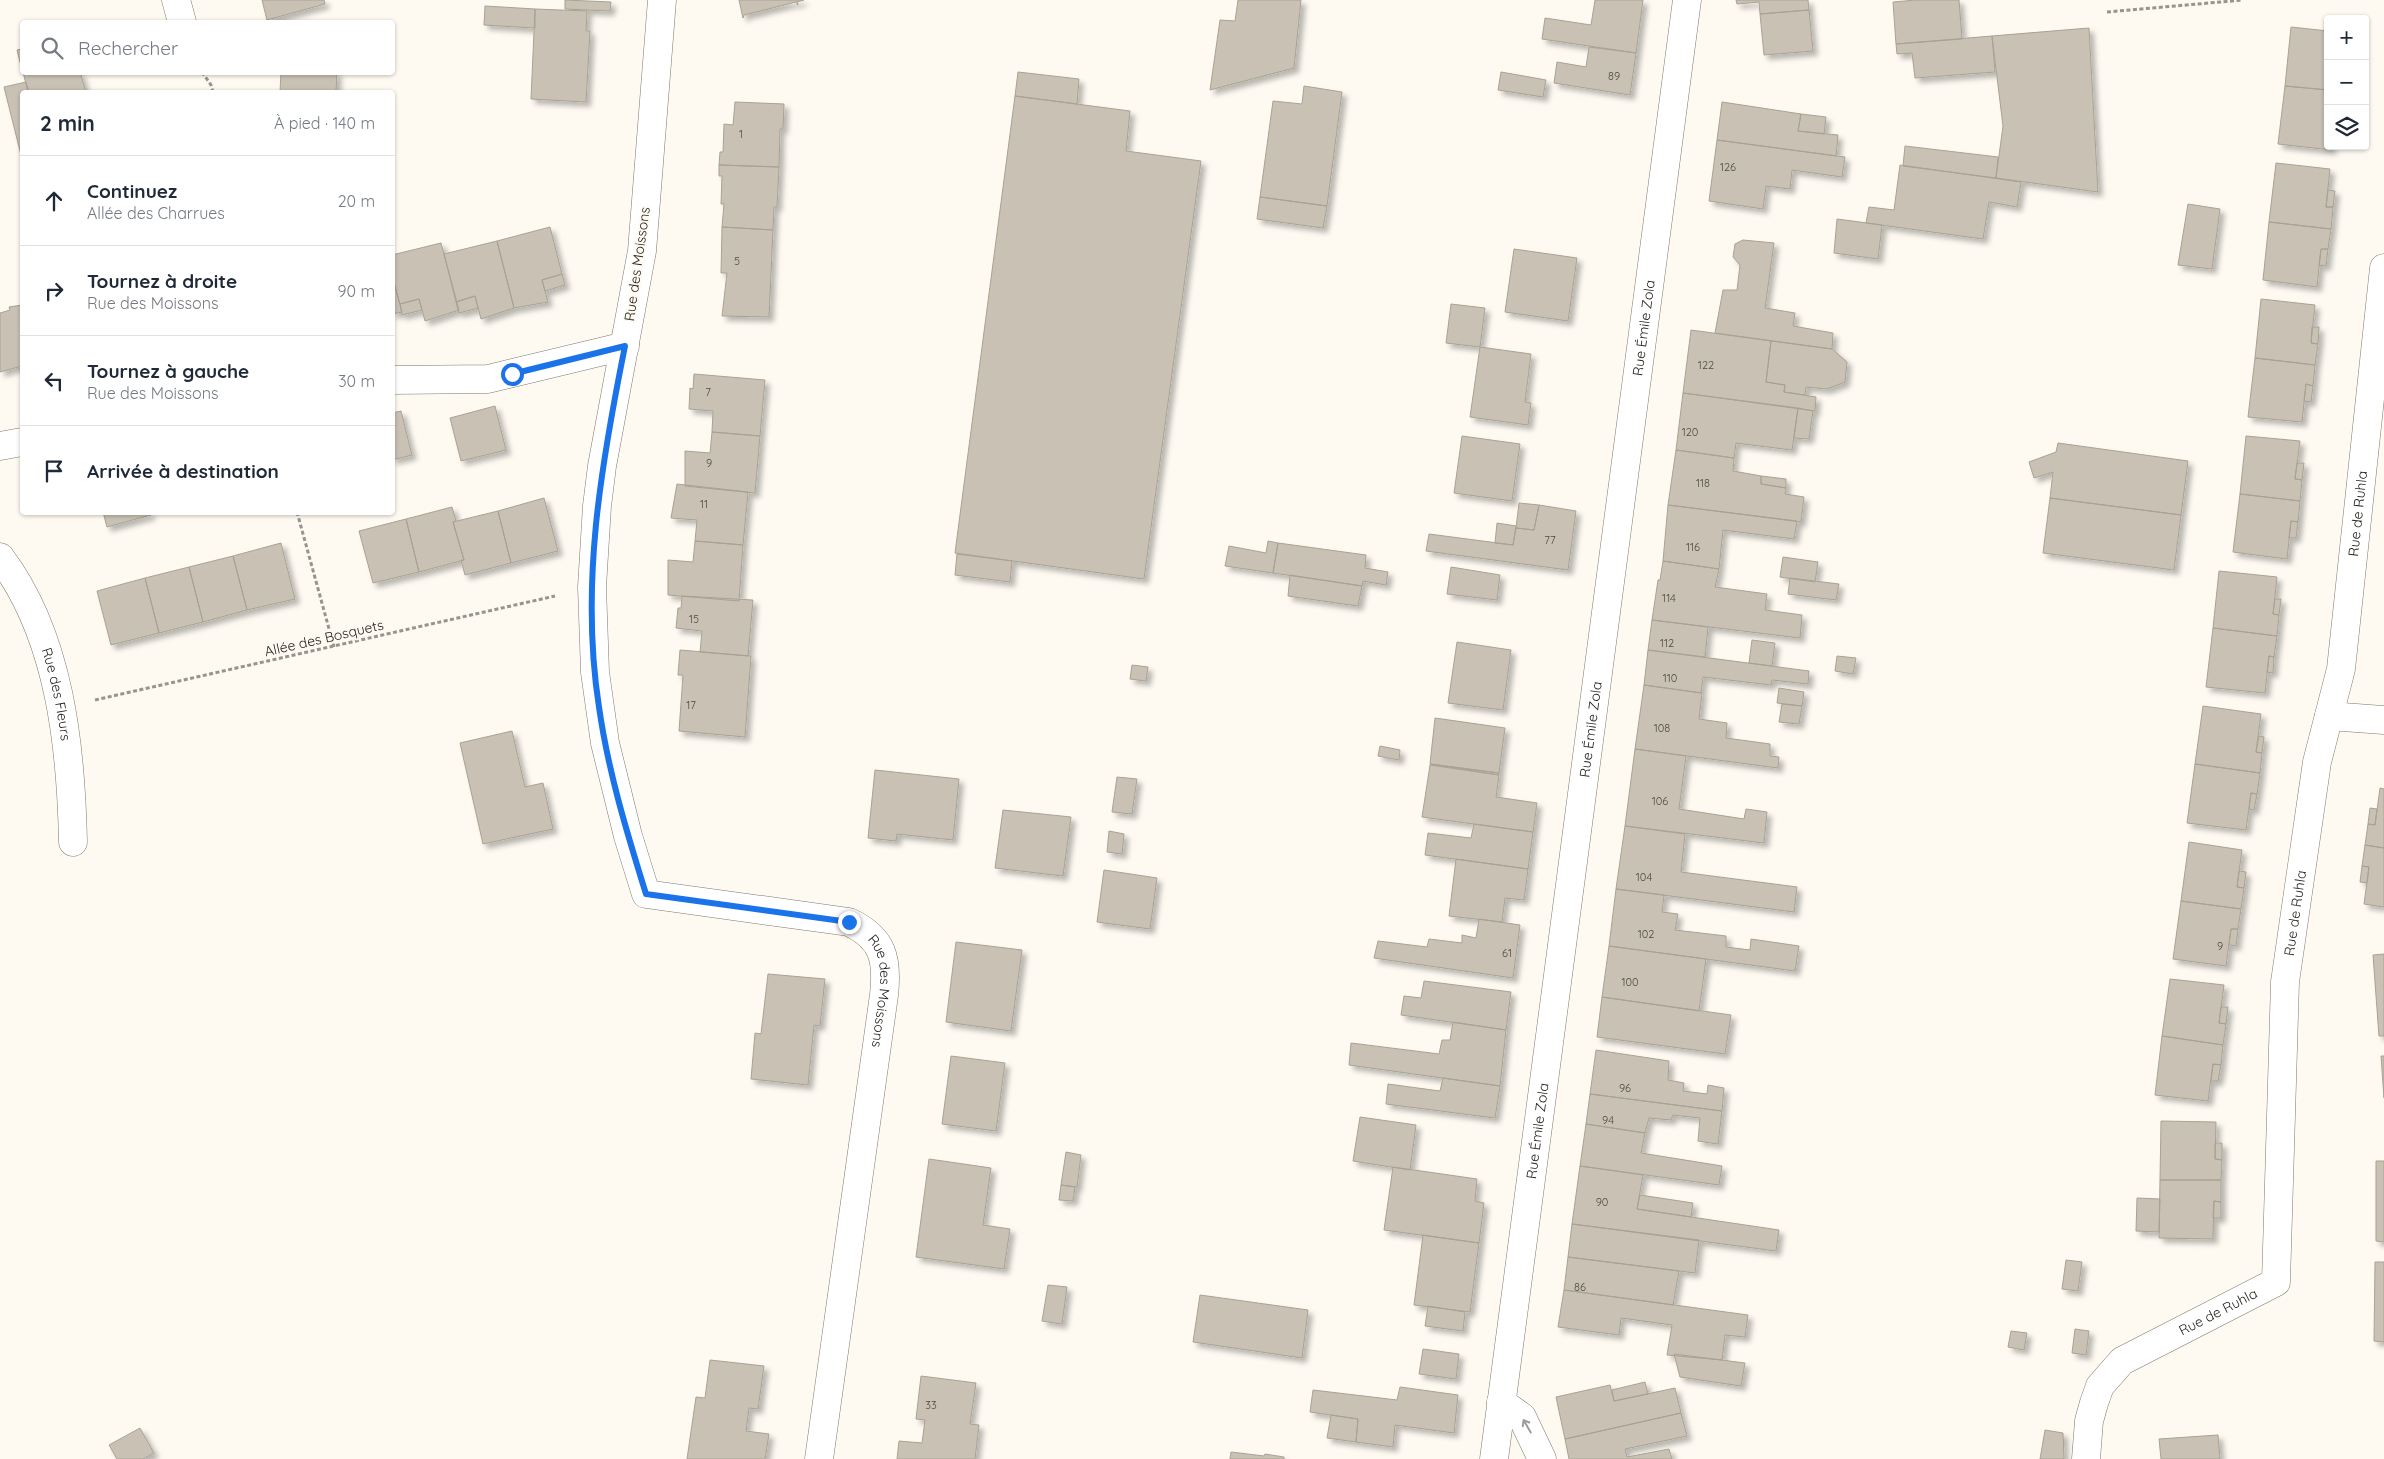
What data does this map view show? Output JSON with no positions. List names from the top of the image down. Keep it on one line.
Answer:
{"streets":{"street":["Rue des Moissons","Rue Émile Zola","Rue de Ruhla","Rue des Fleurs"],"path":["Allée des Bosquets"]},"crossings":[["Rue des Moissons","Allée des Bosquets"],["Allée des Bosquets","Rue des Fleurs"]],"house_numbers":["89","1","126","5","122","7","120","9","118","11","77","116","114","15","112","110","17","108","106","104","102","9","61","100","96","94","90","86","33"],"page":{"map_buttons":["+","−"],"search":"Rechercher","heading":["2 min","À pied · 140 m"],"list":[["Continuez","Allée des Charrues","20 m"],["Tournez à droite","Rue des Moissons","90 m"],["Tournez à gauche","Rue des Moissons","30 m"],"Arrivée à destination"]}}
